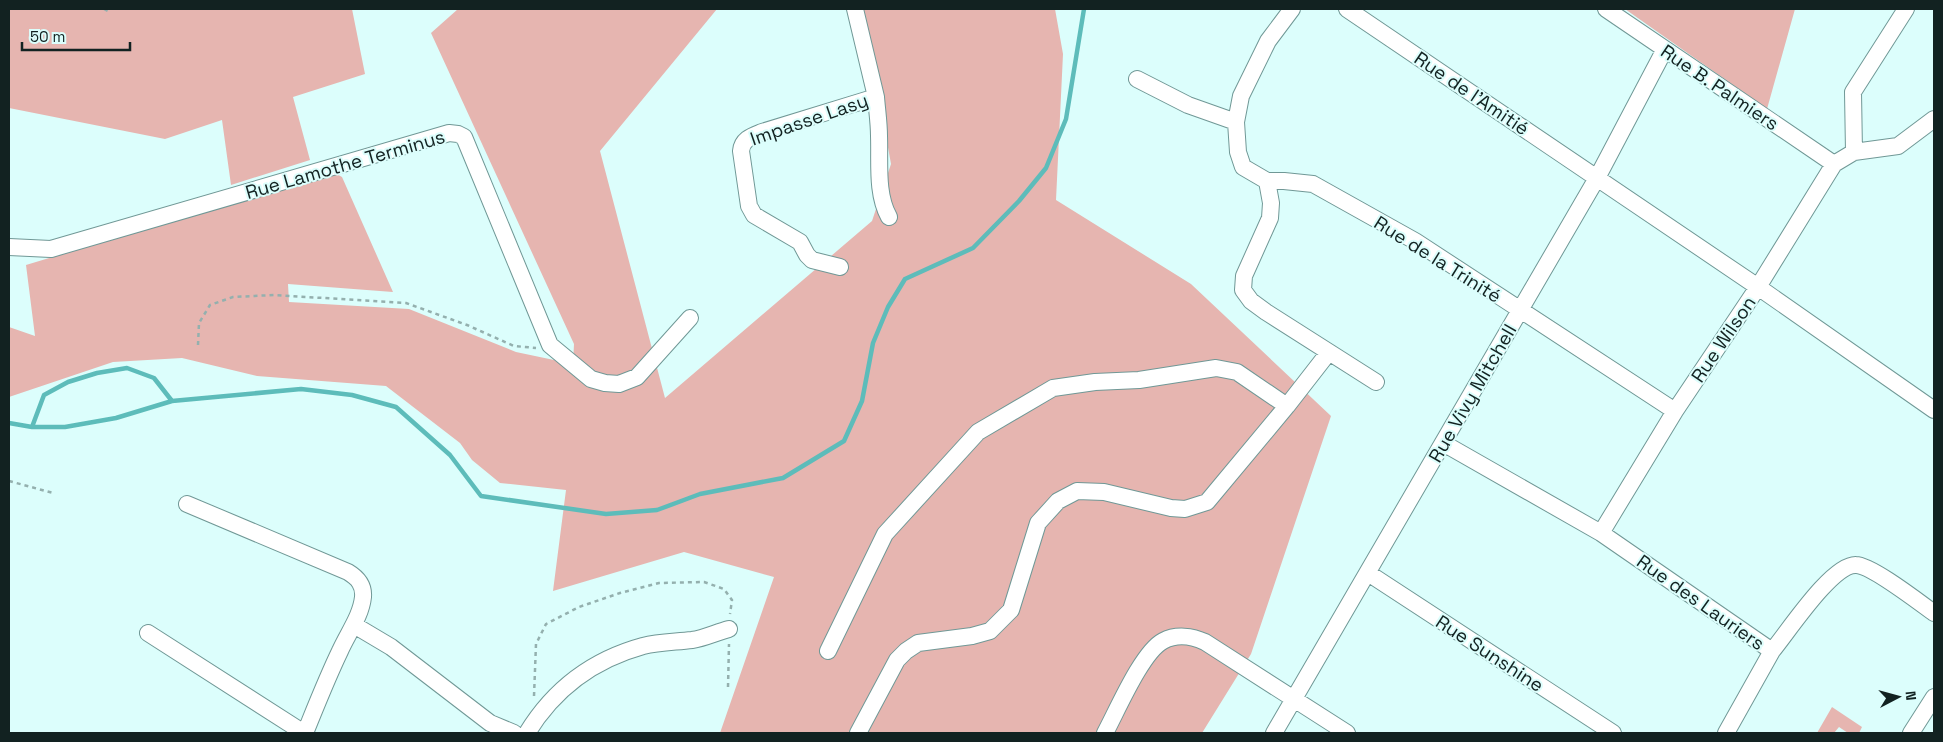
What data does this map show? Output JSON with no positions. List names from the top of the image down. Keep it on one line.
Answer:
{"streets":{"street":["Rue B. Palmiers","Rue de l'Amitié","Impasse Lasy","Rue Lamothe Terminus","Rue de la Trinité","Rue Wilson","Rue Vivy Mitchell","Rue des Lauriers","Rue Sunshine"]},"crossings":[["Rue B. Palmiers","Rue Wilson"],["Rue B. Palmiers","Rue Vivy Mitchell"],["Rue de l'Amitié","Rue Wilson"],["Rue de l'Amitié","Rue Vivy Mitchell"],["Rue de la Trinité","Rue Wilson"],["Rue de la Trinité","Rue Vivy Mitchell"],["Rue Wilson","Rue des Lauriers"],["Rue Vivy Mitchell","Rue des Lauriers"],["Rue Vivy Mitchell","Rue Sunshine"]],"scale_bar":"50 m","north":"right"}
